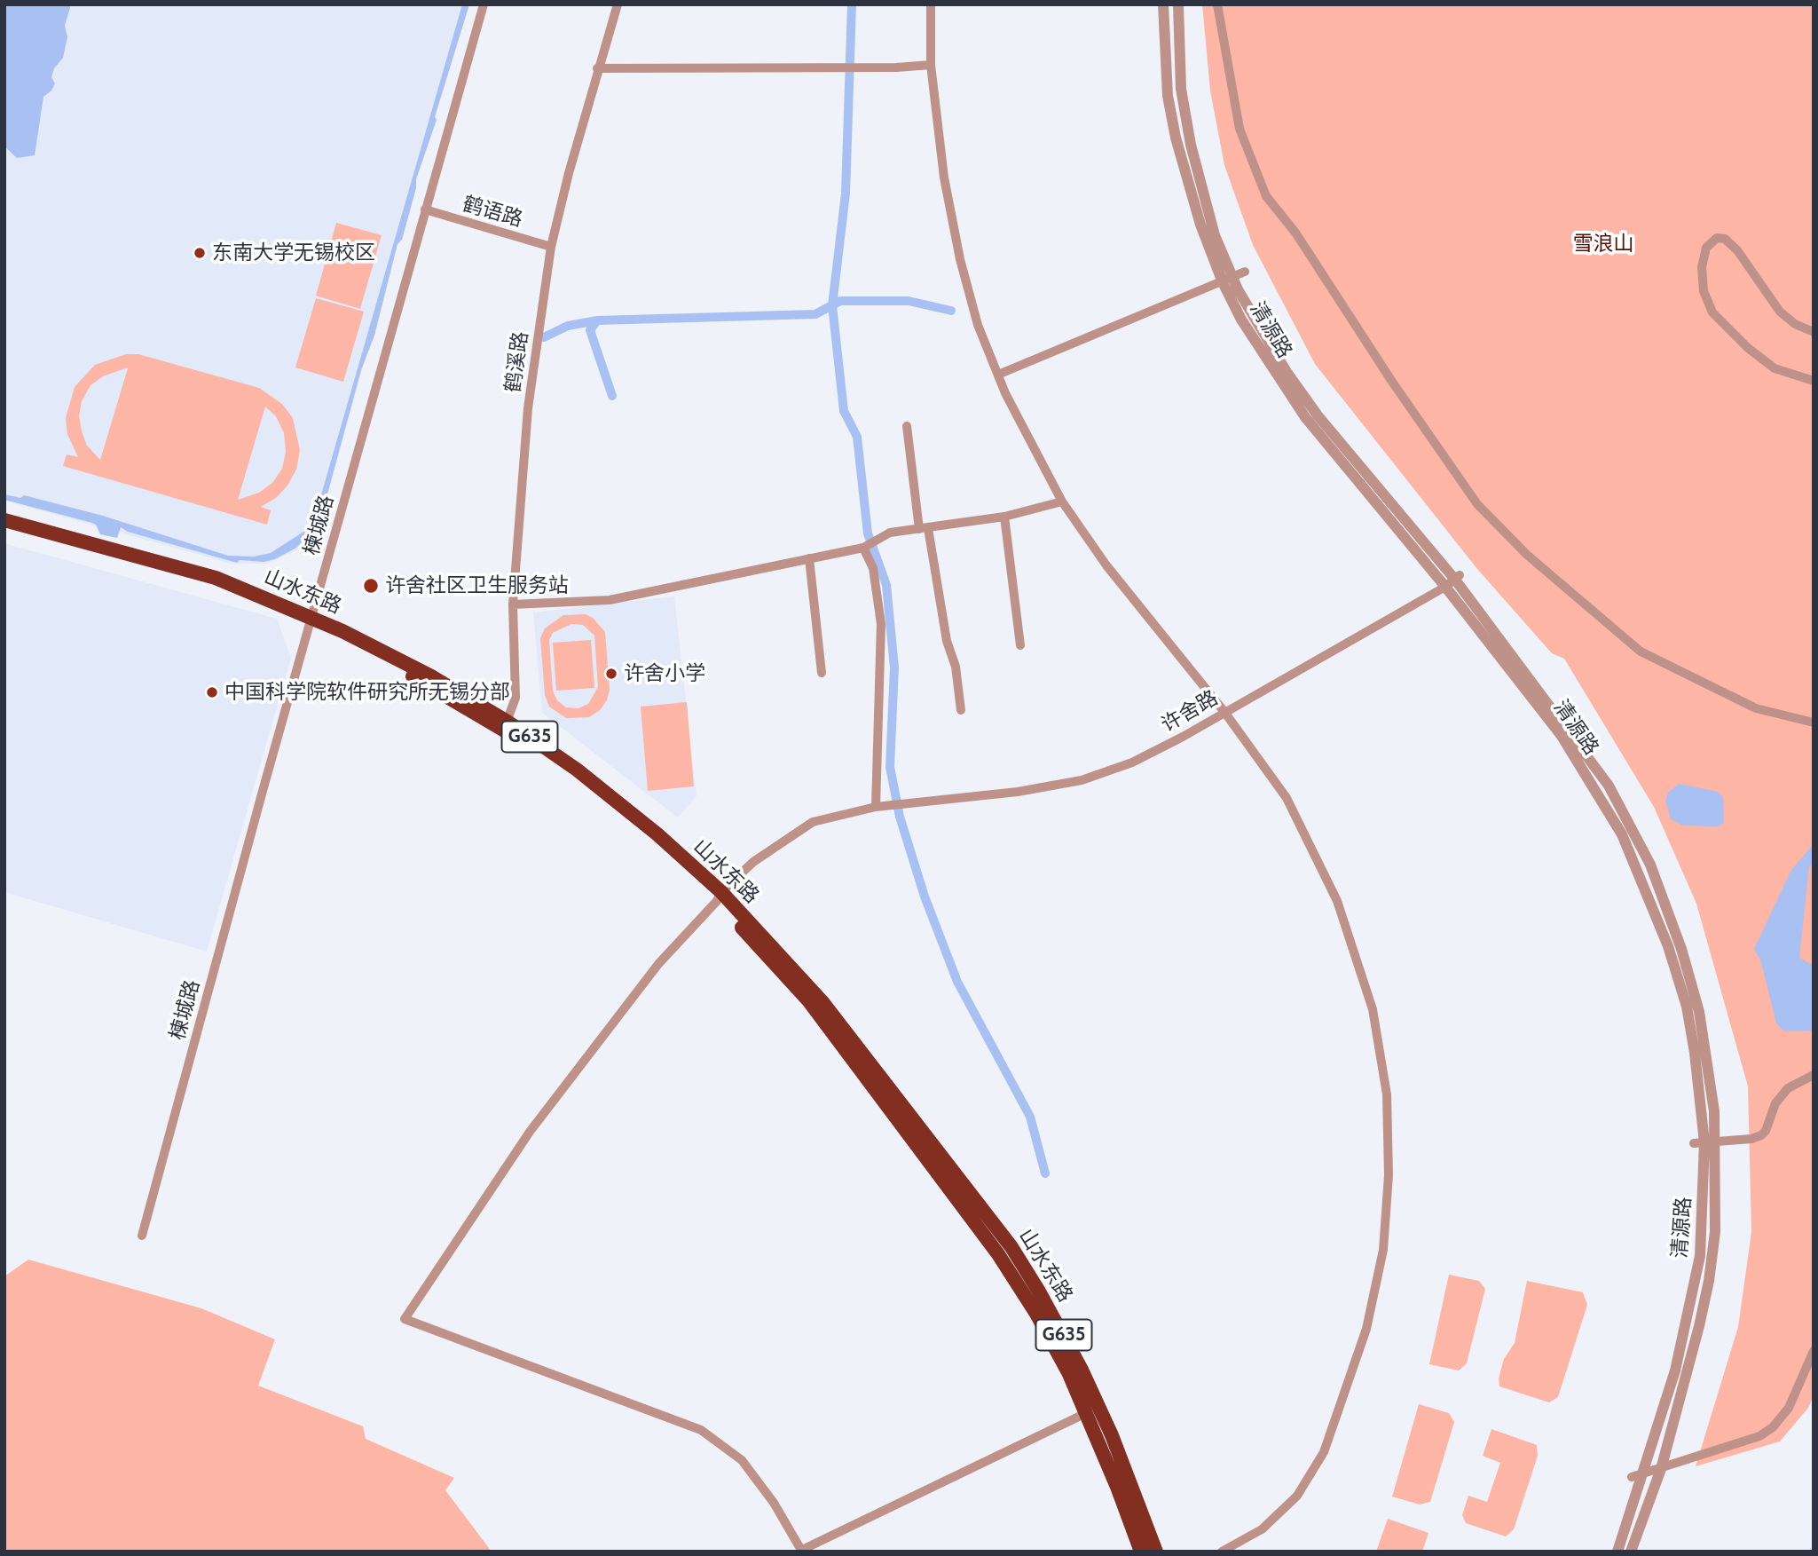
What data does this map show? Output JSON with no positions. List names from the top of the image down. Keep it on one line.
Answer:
{"streets":{"highway":["山水东路","G635"],"street":["鹤语路","清源路","鹤溪路","楝城路","许舍路"]},"crossings":[["鹤语路","鹤溪路"],["鹤语路","楝城路"],["清源路","许舍路"],["鹤溪路","山水东路"],["楝城路","山水东路"],["山水东路","许舍路"]],"parks":["雪浪山"],"places":["东南大学无锡校区","许舍社区卫生服务站","许舍小学","中国科学院软件研究所无锡分部"]}
